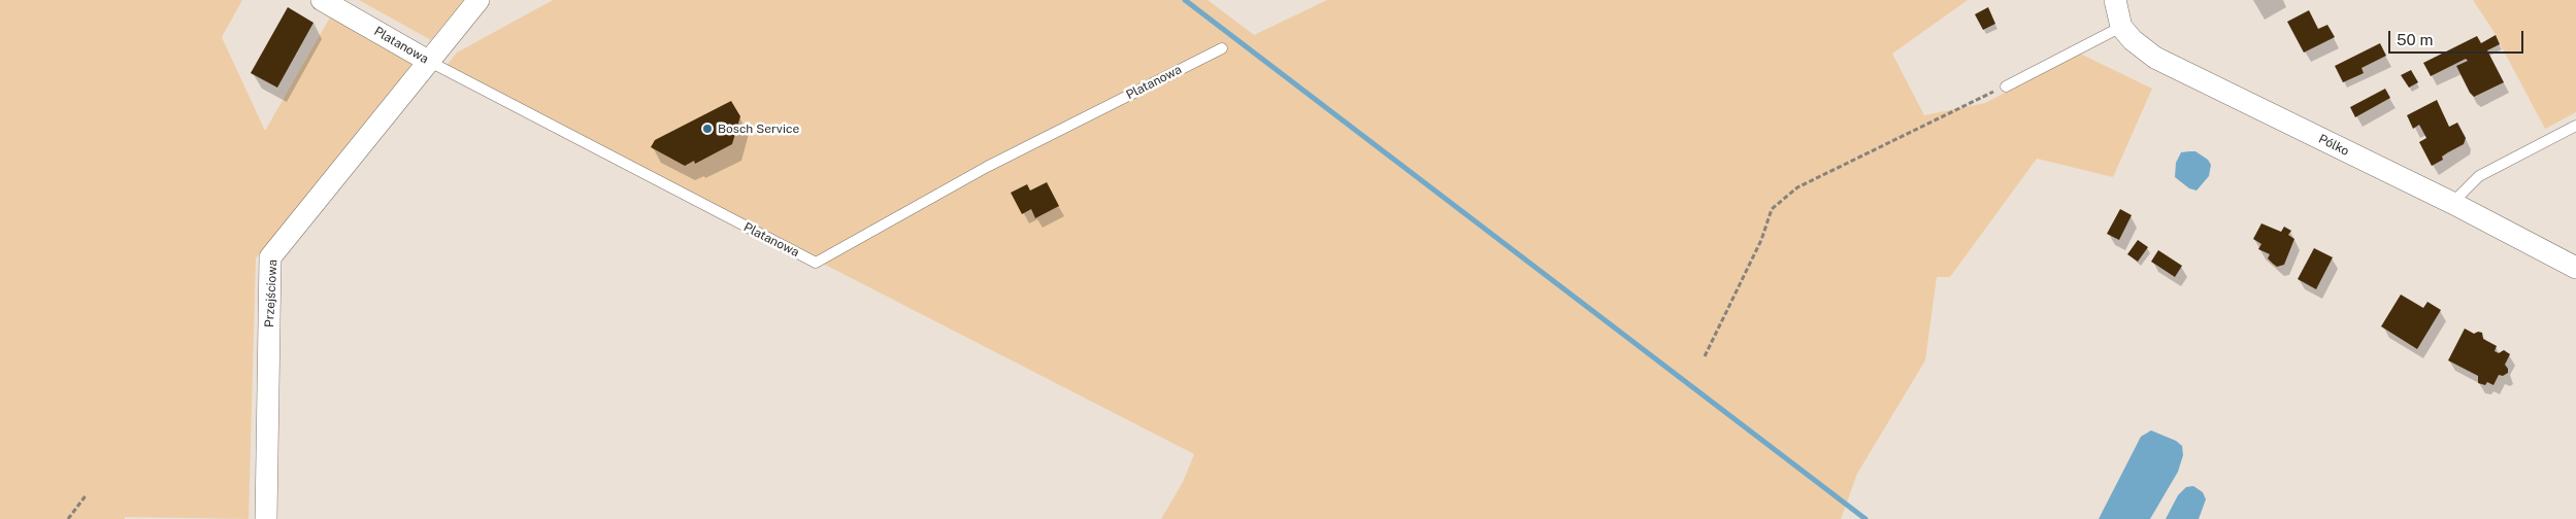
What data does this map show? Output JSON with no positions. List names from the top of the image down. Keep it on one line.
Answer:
{"streets":{"street":["Platanowa","Pólko","Przejściowa"]},"crossings":[["Platanowa","Przejściowa"]],"places":["Bosch Service"],"scale_bar":"50 m"}
